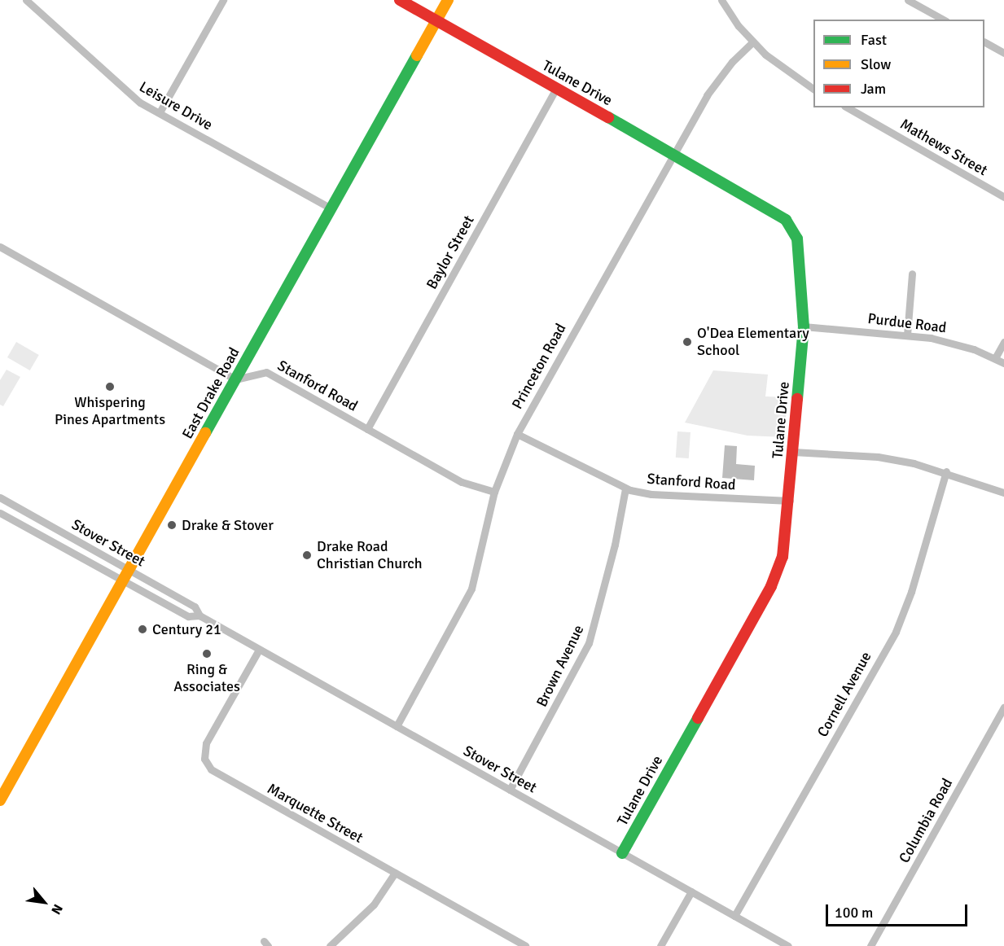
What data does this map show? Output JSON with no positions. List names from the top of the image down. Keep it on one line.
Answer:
{"streets":{"street":["Tulane Drive","Leisure Drive","Mathews Street","Baylor Street","Purdue Road","Princeton Road","Stanford Road","East Drake Road","Stover Street","Brown Avenue","Cornell Avenue","Marquette Street","Columbia Road"]},"crossings":[["Tulane Drive","Baylor Street"],["Tulane Drive","Purdue Road"],["Tulane Drive","Princeton Road"],["Tulane Drive","Stanford Road"],["Tulane Drive","East Drake Road"],["Tulane Drive","Stover Street"],["Leisure Drive","East Drake Road"],["Baylor Street","Stanford Road"],["Princeton Road","Stanford Road"],["Princeton Road","Stover Street"],["Stanford Road","East Drake Road"],["Stanford Road","Brown Avenue"],["East Drake Road","Stover Street"],["Stover Street","Brown Avenue"],["Stover Street","Cornell Avenue"],["Stover Street","Marquette Street"]],"places":["O'Dea Elementary School","Whispering Pines Apartments","Drake & Stover","Drake Road Christian Church","Century 21","Ring & Associates"],"legend":["Fast","Slow","Jam"],"scale_bar":"100 m","north":"bottom right"}
